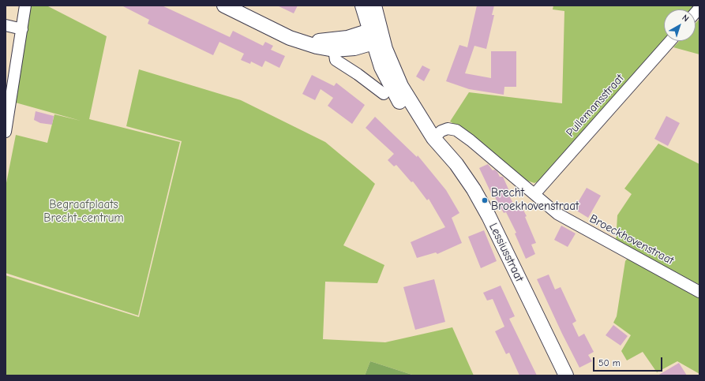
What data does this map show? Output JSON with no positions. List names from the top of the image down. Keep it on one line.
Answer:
{"streets":{"main road":["Lessiusstraat"],"street":["Pullemansstraat","Broeckhovenstraat"]},"crossings":[["Pullemansstraat","Broeckhovenstraat"],["Broeckhovenstraat","Lessiusstraat"]],"parks":["Begraafplaats Brecht-centrum"],"places":["Brecht Broekhovenstraat"],"scale_bar":"50 m","north":"top right"}
